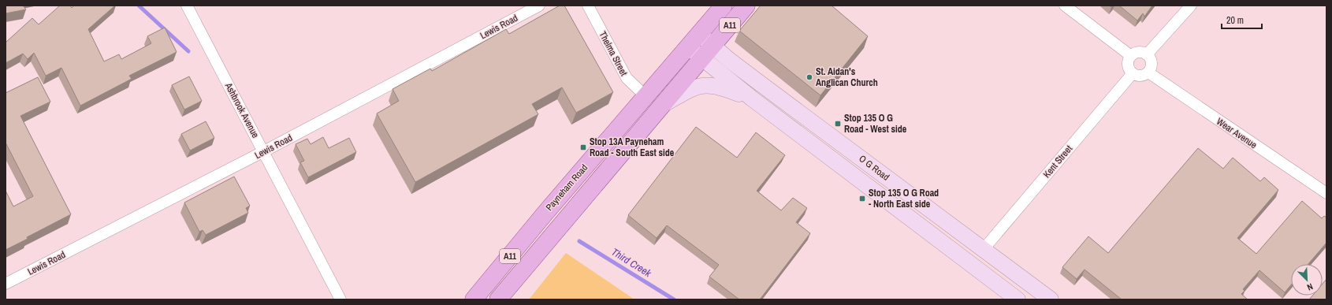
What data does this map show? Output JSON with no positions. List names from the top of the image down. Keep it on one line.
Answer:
{"streets":{"main road":["A11","O G Road","Payneham Road"],"street":["Lewis Road","Thelma Street","Ashbrook Avenue","Wear Avenue","Kent Street"]},"crossings":[["Lewis Road","Ashbrook Avenue"],["Thelma Street","Payneham Road"],["Wear Avenue","Kent Street"],["Kent Street","O G Road"],["O G Road","Payneham Road"]],"water":["Third Creek"],"places":{"other":["St. Aidan's Anglican Church"],"transit":["Stop 135 O G Road - West side","Stop 13A Payneham Road - South East side","Stop 135 O G Road - North East side"]},"scale_bar":"20 m","north":"bottom right"}
